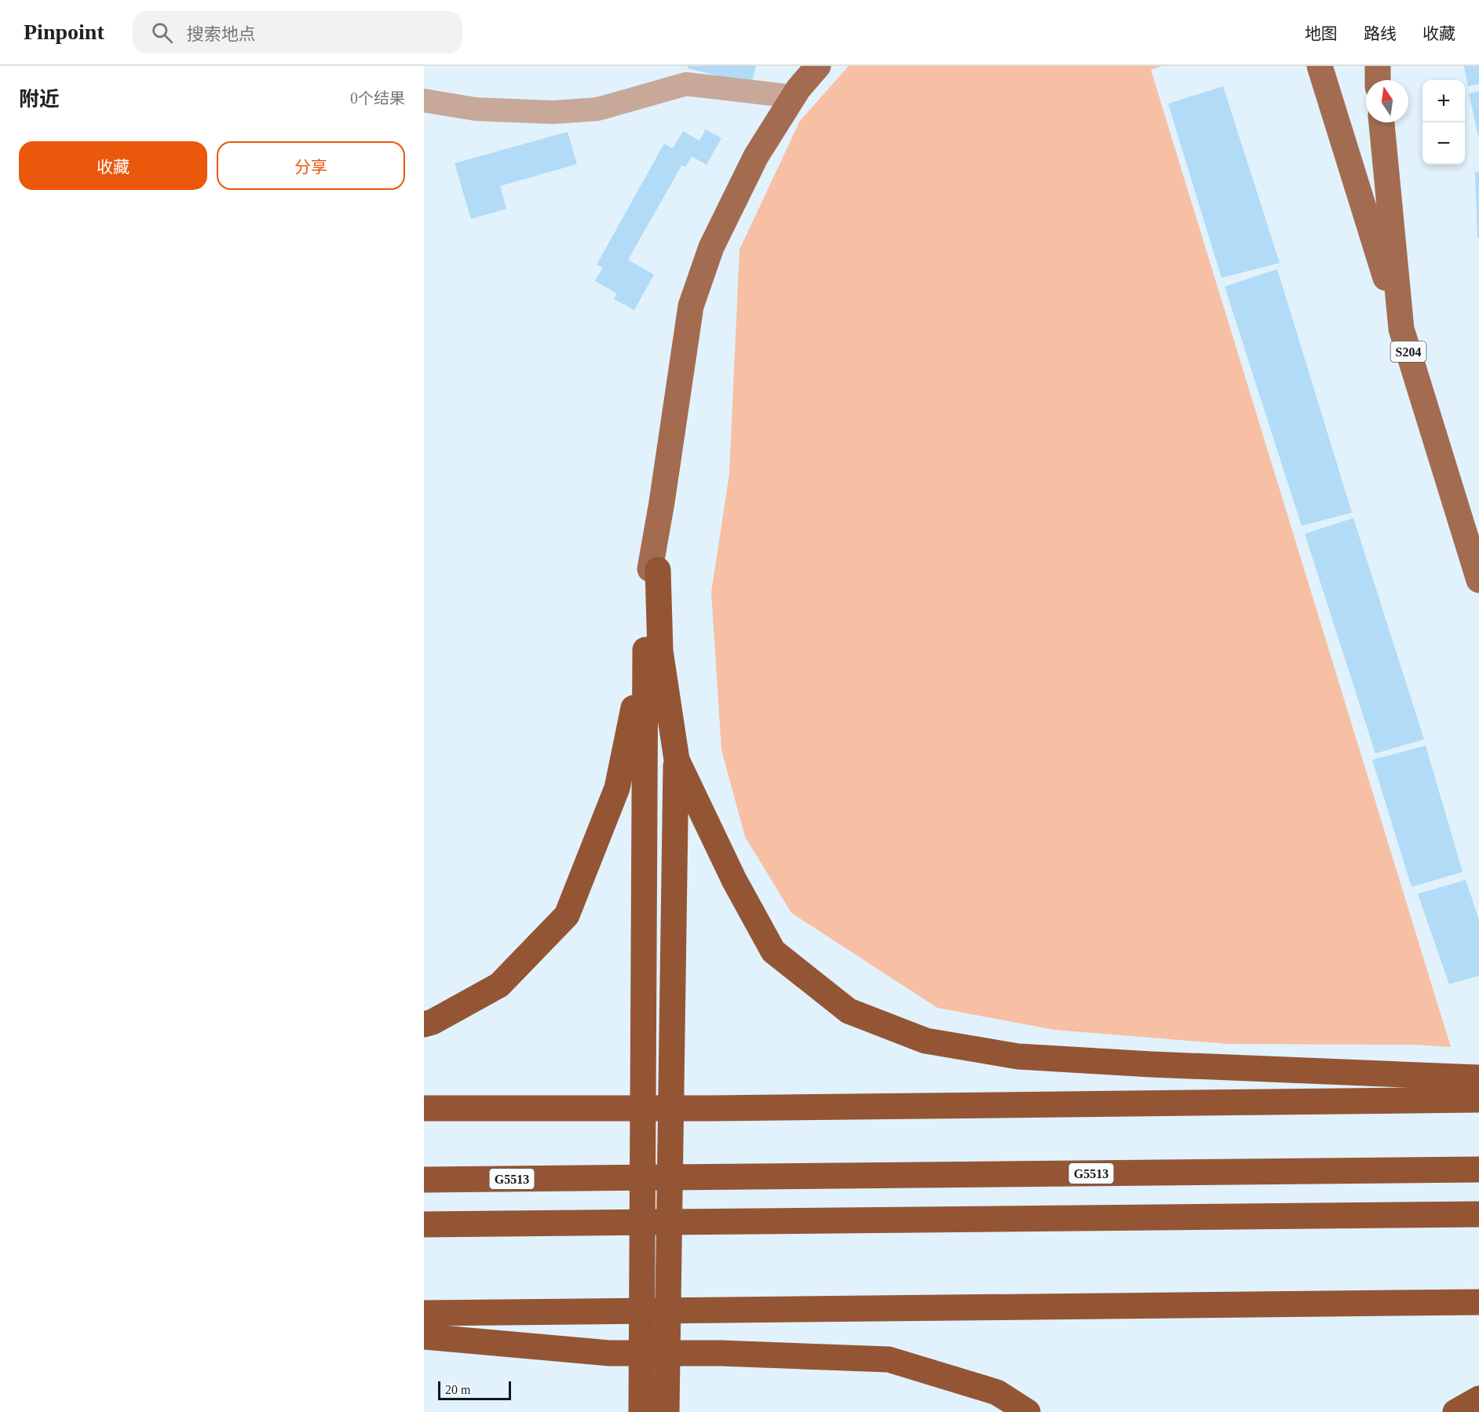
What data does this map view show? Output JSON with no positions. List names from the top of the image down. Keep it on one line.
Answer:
{"streets":{"highway":["G5513"],"main road":["S204"]},"scale_bar":"20 m","north":"top","page":{"header":"Pinpoint","search":"搜索地点","nav":["地图","路线","收藏"],"heading":["附近","0个结果"],"map_buttons":["+","−"],"buttons":["收藏","分享"],"scale":"20 m"}}
